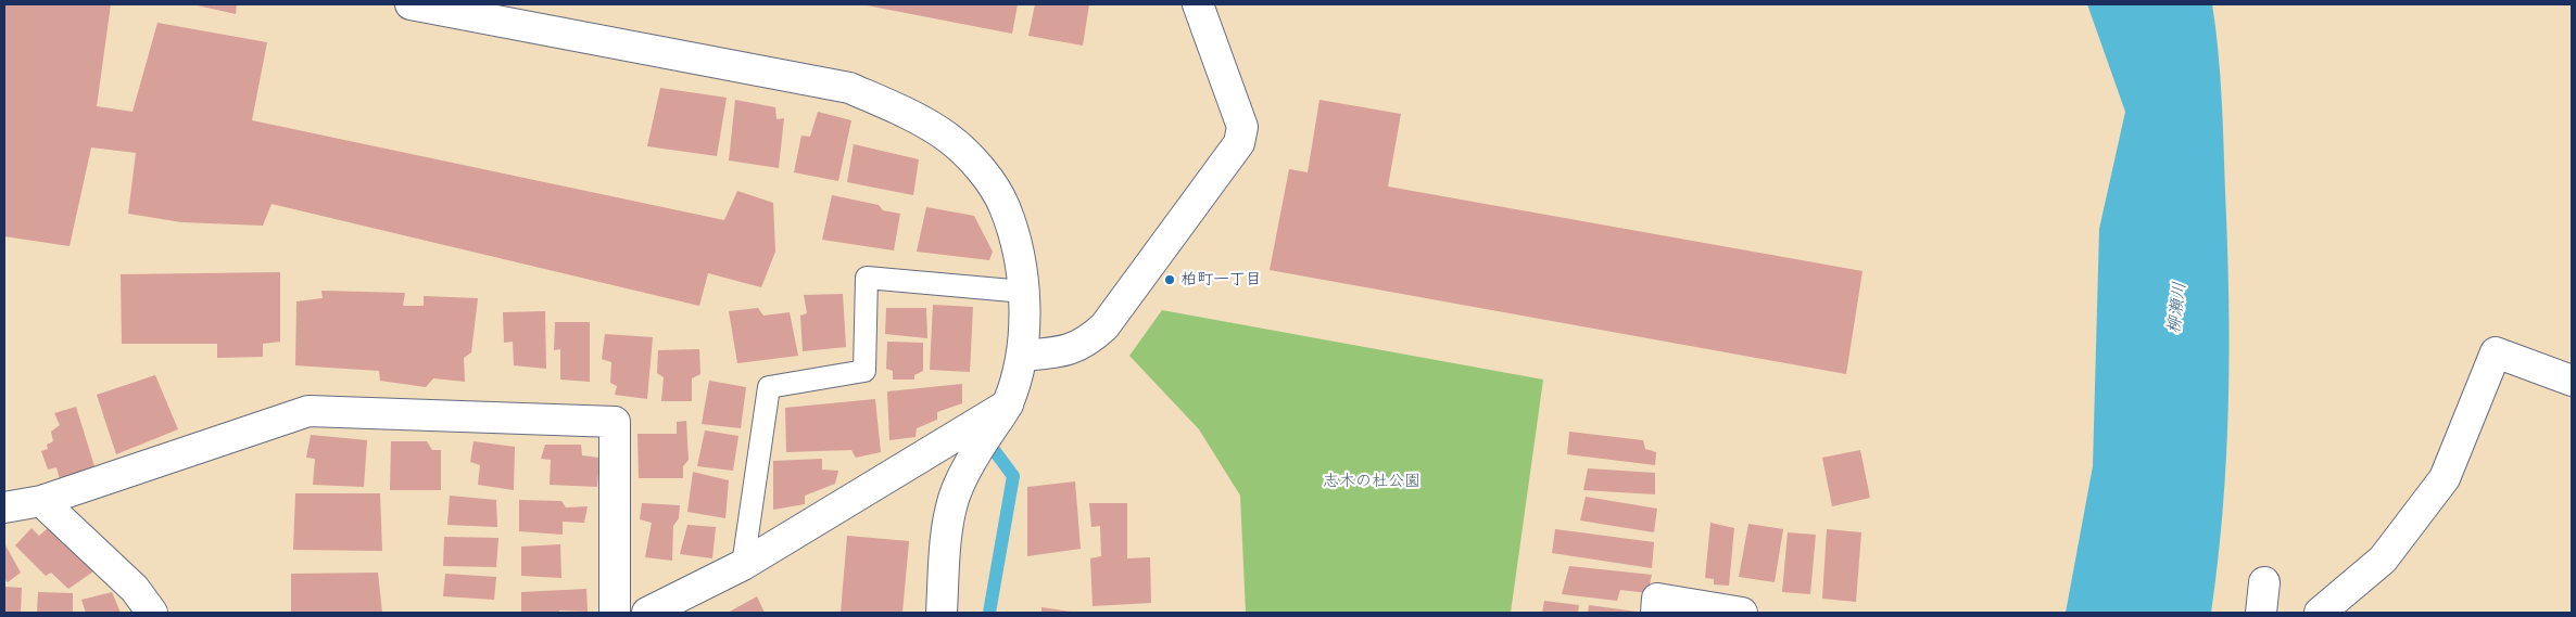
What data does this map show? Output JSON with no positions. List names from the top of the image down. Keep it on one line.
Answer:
{"water":["柳瀬川"],"parks":["志木の杜公園"],"places":["柏町一丁目"]}
